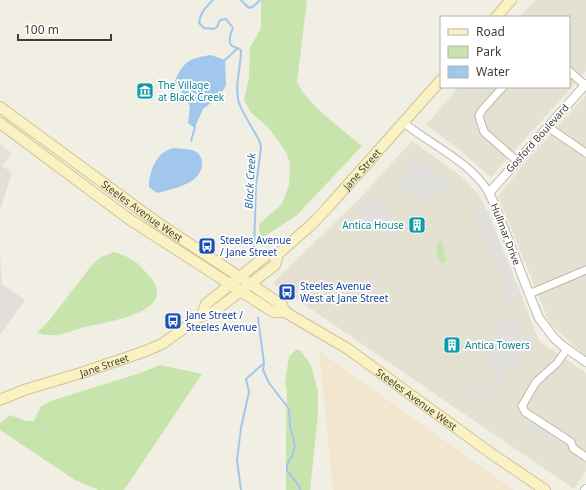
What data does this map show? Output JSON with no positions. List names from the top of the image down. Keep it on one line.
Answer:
{"streets":{"main road":["Jane Street","Steeles Avenue West"],"street":["Gosford Boulevard","Hullmar Drive"]},"crossings":[["Gosford Boulevard","Hullmar Drive"],["Jane Street","Steeles Avenue West"],["Jane Street","Hullmar Drive"]],"water":["Black Creek"],"places":{"museum":["The Village at Black Creek"],"building":["Antica House","Antica Towers"],"bus stop":["Steeles Avenue / Jane Street","Steeles Avenue West at Jane Street","Jane Street / Steeles Avenue"]},"legend":["Road","Park","Water"],"scale_bar":"100 m"}
